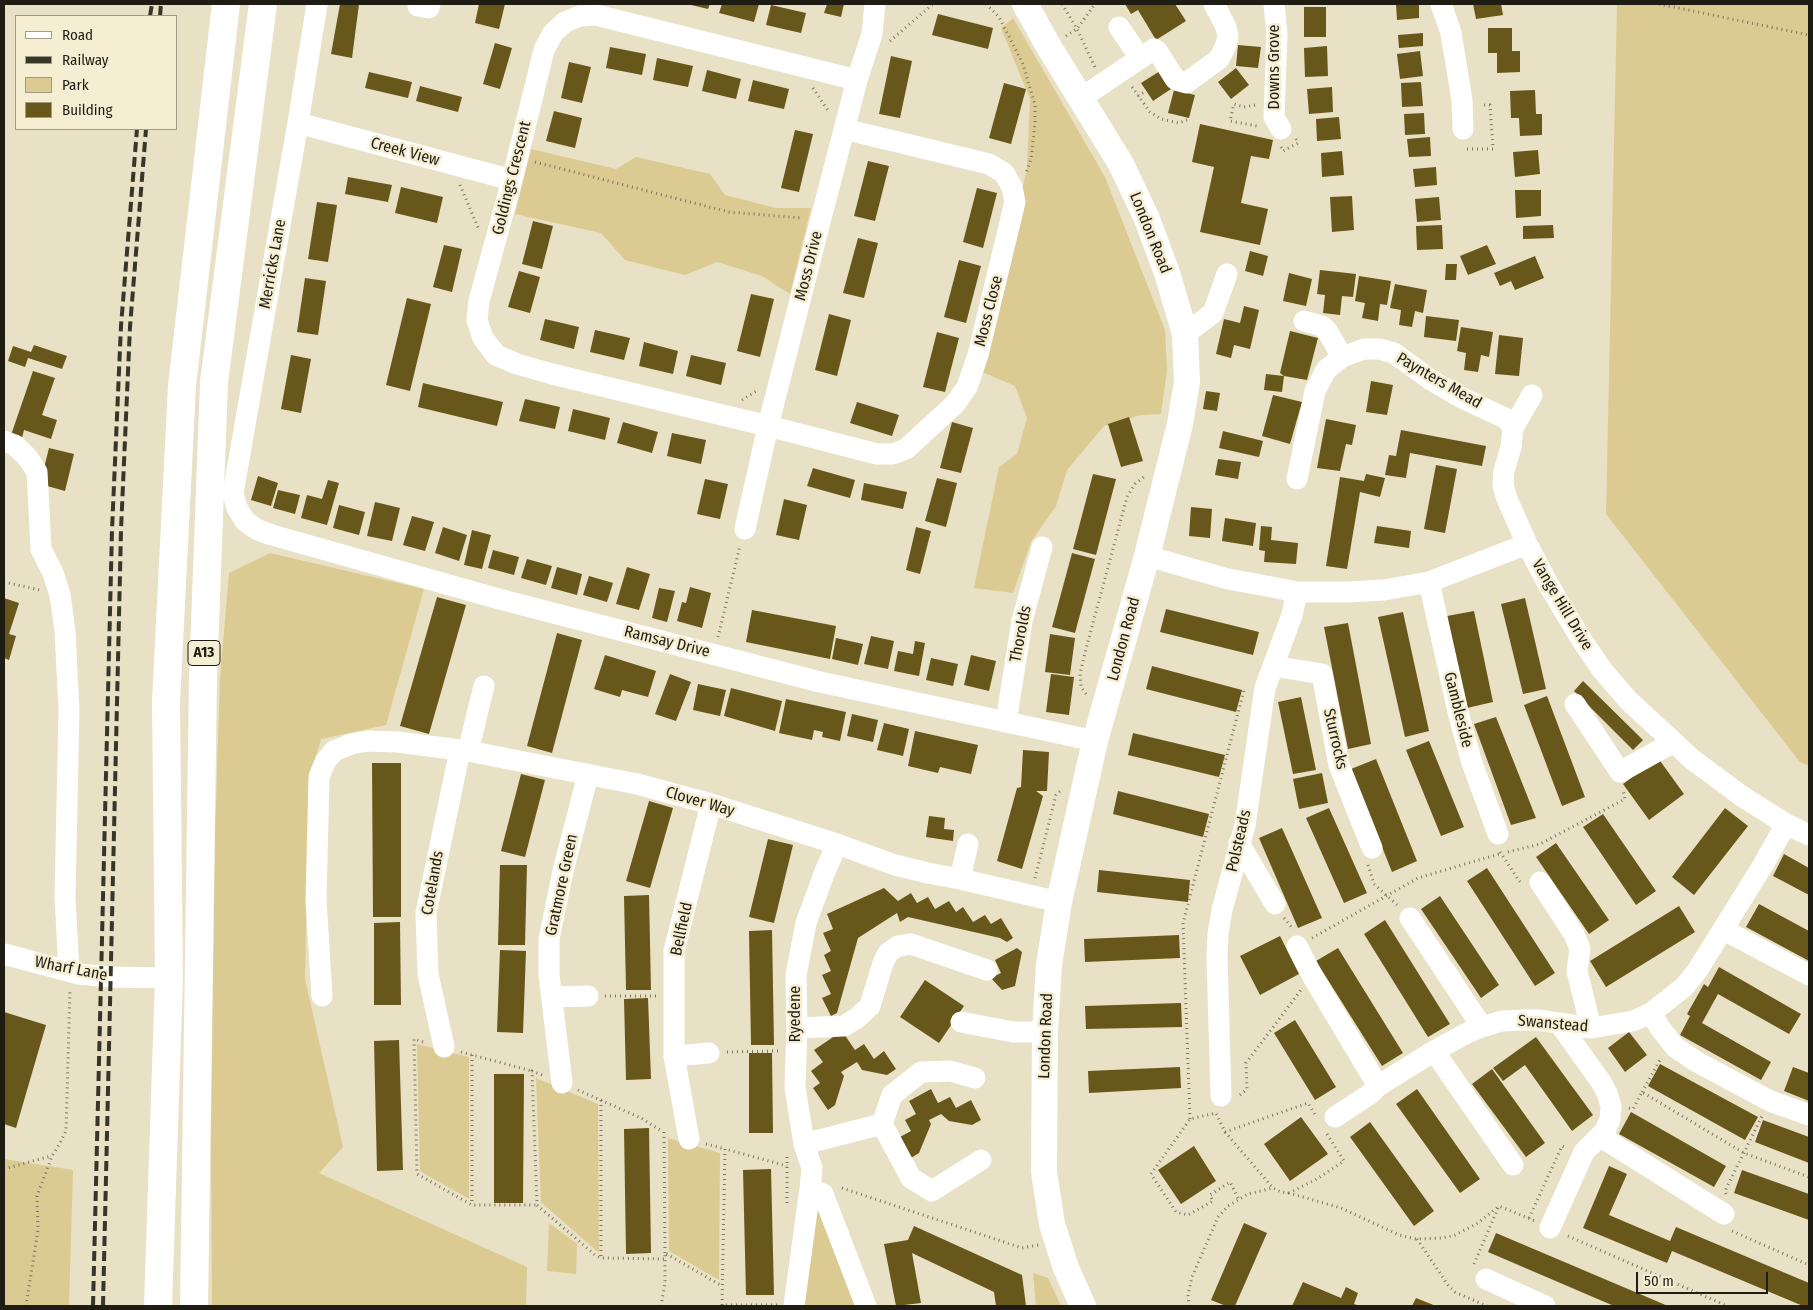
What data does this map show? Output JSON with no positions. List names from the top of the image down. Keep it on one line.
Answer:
{"streets":{"highway":["A13"],"main road":["London Road"],"street":["Downs Grove","Creek View","Goldings Crescent","Merricks Lane","Moss Drive","Moss Close","Paynters Mead","Vange Hill Drive","Thorolds","Ramsay Drive","Gambleside","Sturrocks","Clover Way","Polsteads","Cotelands","Gratmore Green","Bellfield","Wharf Lane","Ryedene","Swanstead"]},"crossings":[["Creek View","Goldings Crescent"],["Creek View","Merricks Lane"],["Goldings Crescent","Moss Drive"],["Goldings Crescent","Moss Close"],["London Road","Vange Hill Drive"],["London Road","Ramsay Drive"],["London Road","Clover Way"],["Merricks Lane","Ramsay Drive"],["Moss Drive","Moss Close"],["Vange Hill Drive","Gambleside"],["Vange Hill Drive","Polsteads"],["Vange Hill Drive","Swanstead"],["Thorolds","Ramsay Drive"],["A13","Wharf Lane"],["Sturrocks","Polsteads"],["Clover Way","Cotelands"],["Clover Way","Gratmore Green"],["Clover Way","Bellfield"],["Clover Way","Ryedene"]],"legend":["Road","Railway","Park","Building"],"scale_bar":"50 m"}
